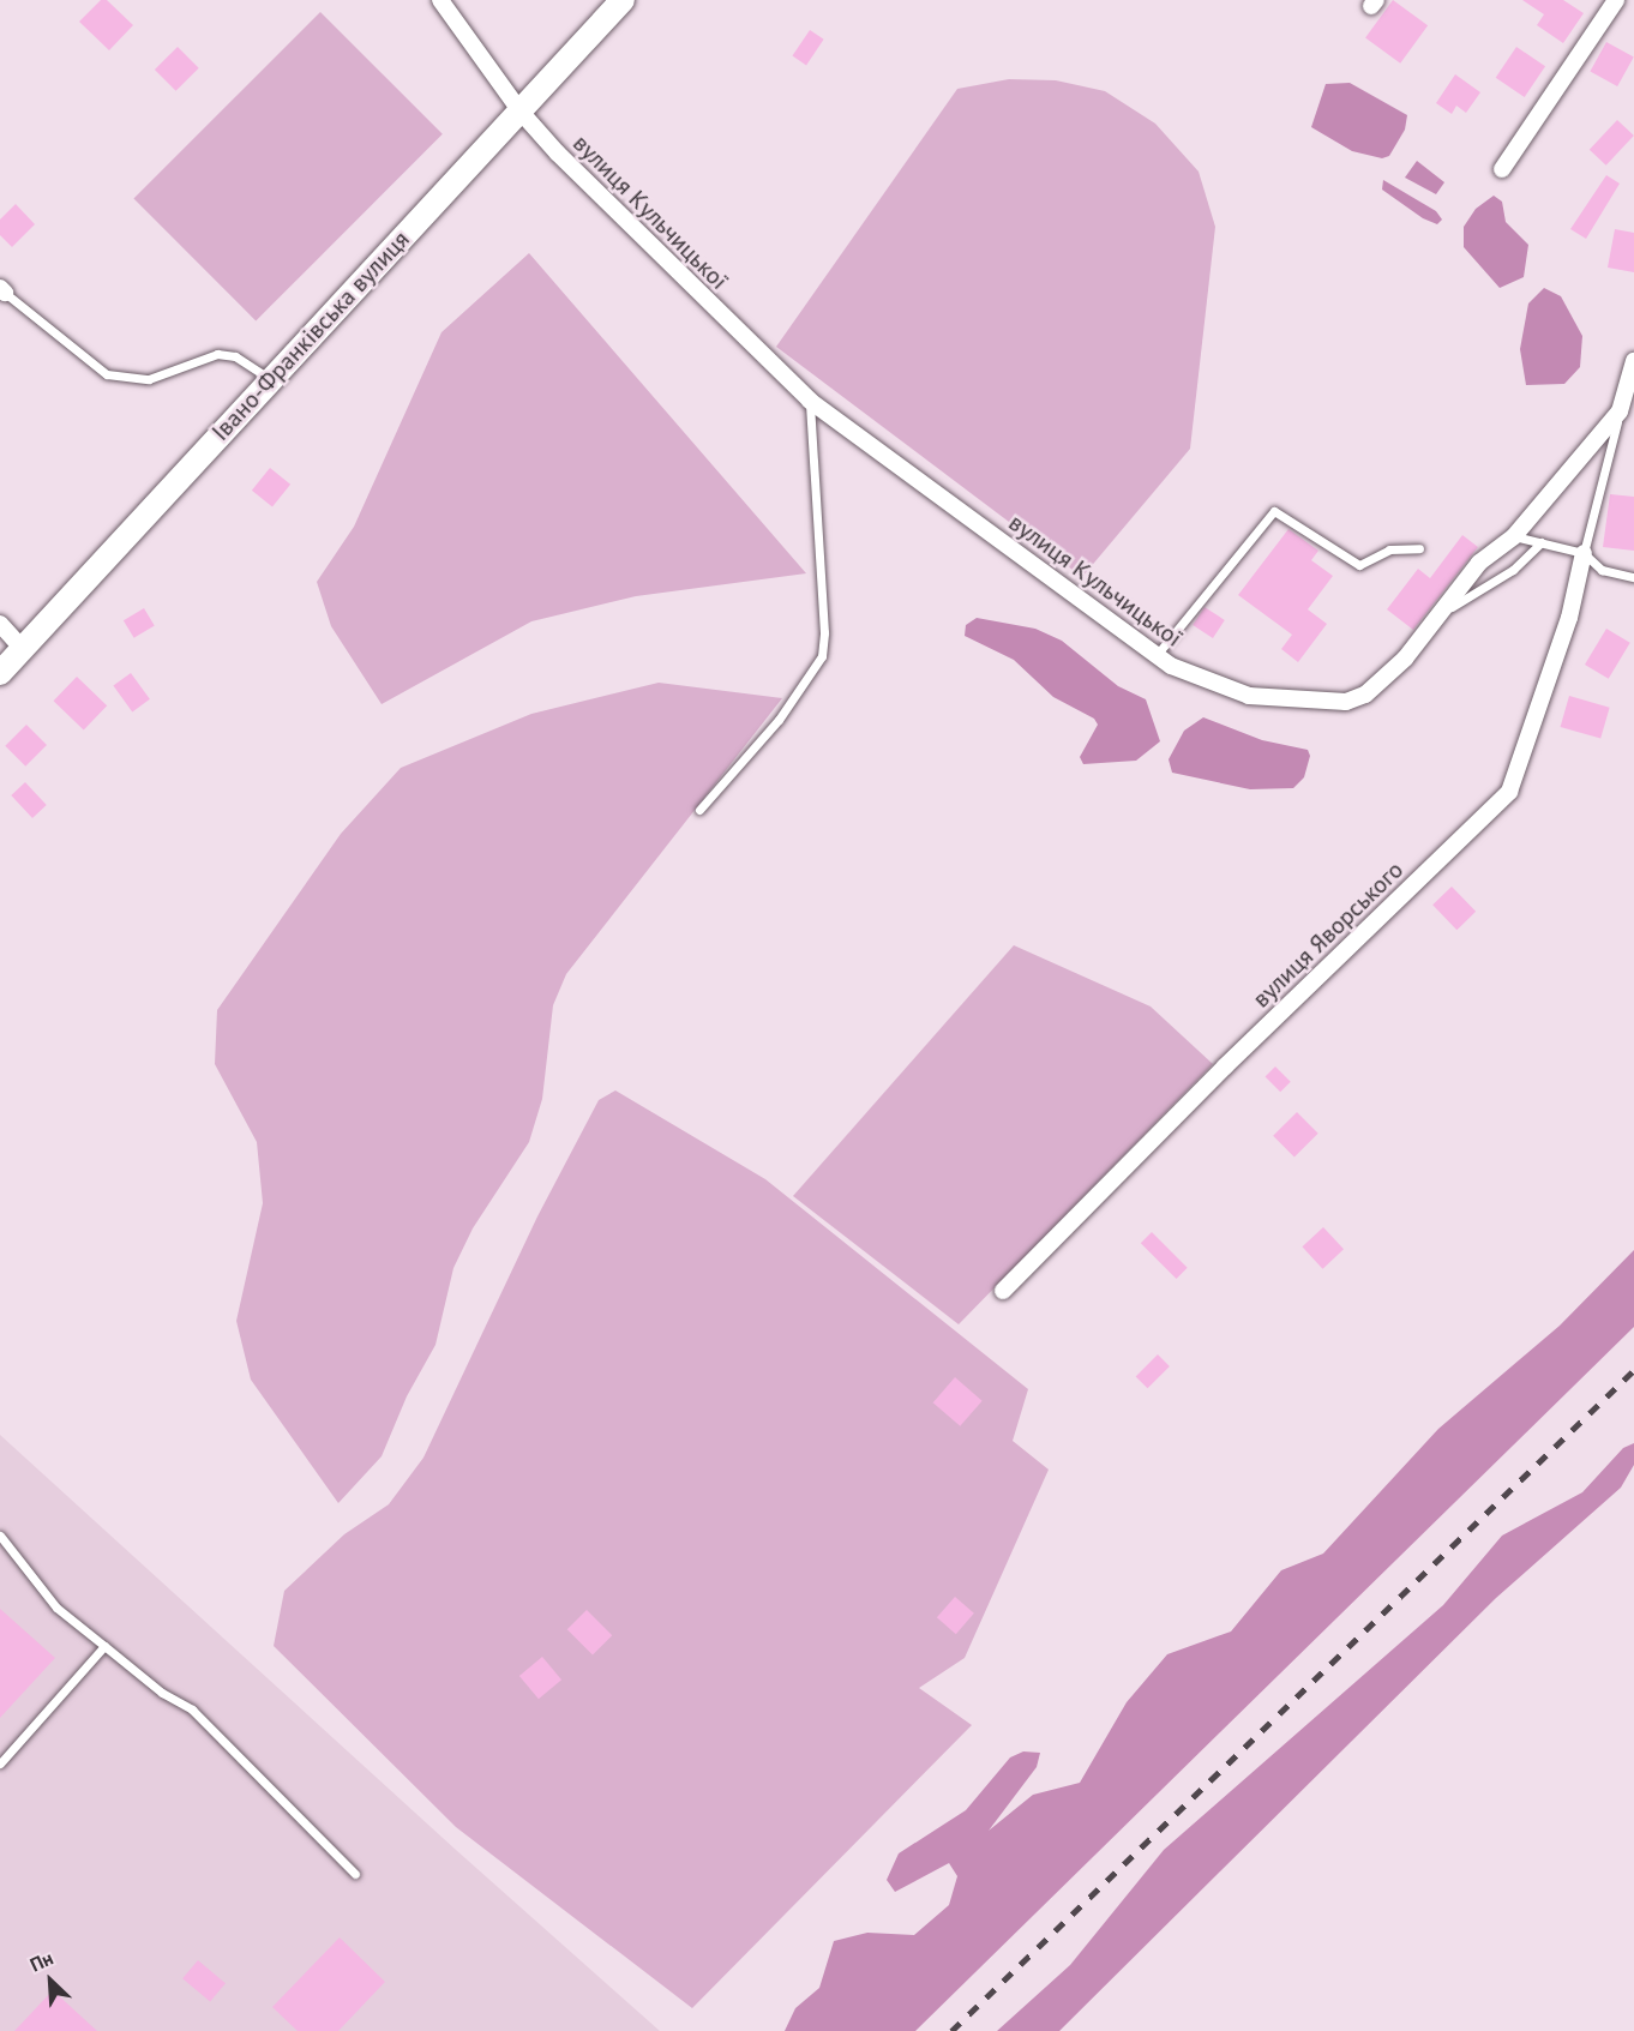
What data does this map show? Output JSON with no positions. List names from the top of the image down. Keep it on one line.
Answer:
{"streets":{"main road":["Івано-Франківська вулиця"],"street":["вулиця Кульчицької","вулиця Яворського"]},"crossings":[["вулиця Кульчицької","Івано-Франківська вулиця"]],"north":"top left"}
